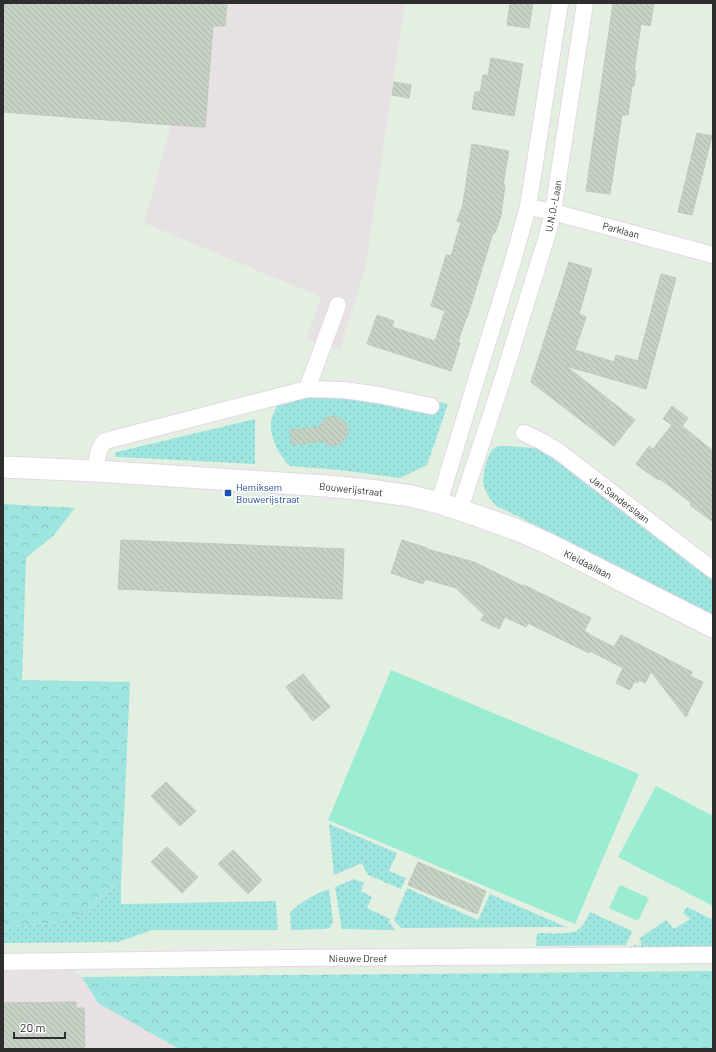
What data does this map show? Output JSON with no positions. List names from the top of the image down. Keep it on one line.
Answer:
{"streets":{"street":["U.N.O.-Laan","Parklaan","Bouwerijstraat","Jan Sanderslaan","Kleidaallaan","Nieuwe Dreef"]},"crossings":[["U.N.O.-Laan","Parklaan"],["U.N.O.-Laan","Bouwerijstraat"],["U.N.O.-Laan","Kleidaallaan"],["Bouwerijstraat","Kleidaallaan"]],"places":{"transit":["Hemiksem Bouwerijstraat"]},"scale_bar":"20 m"}
